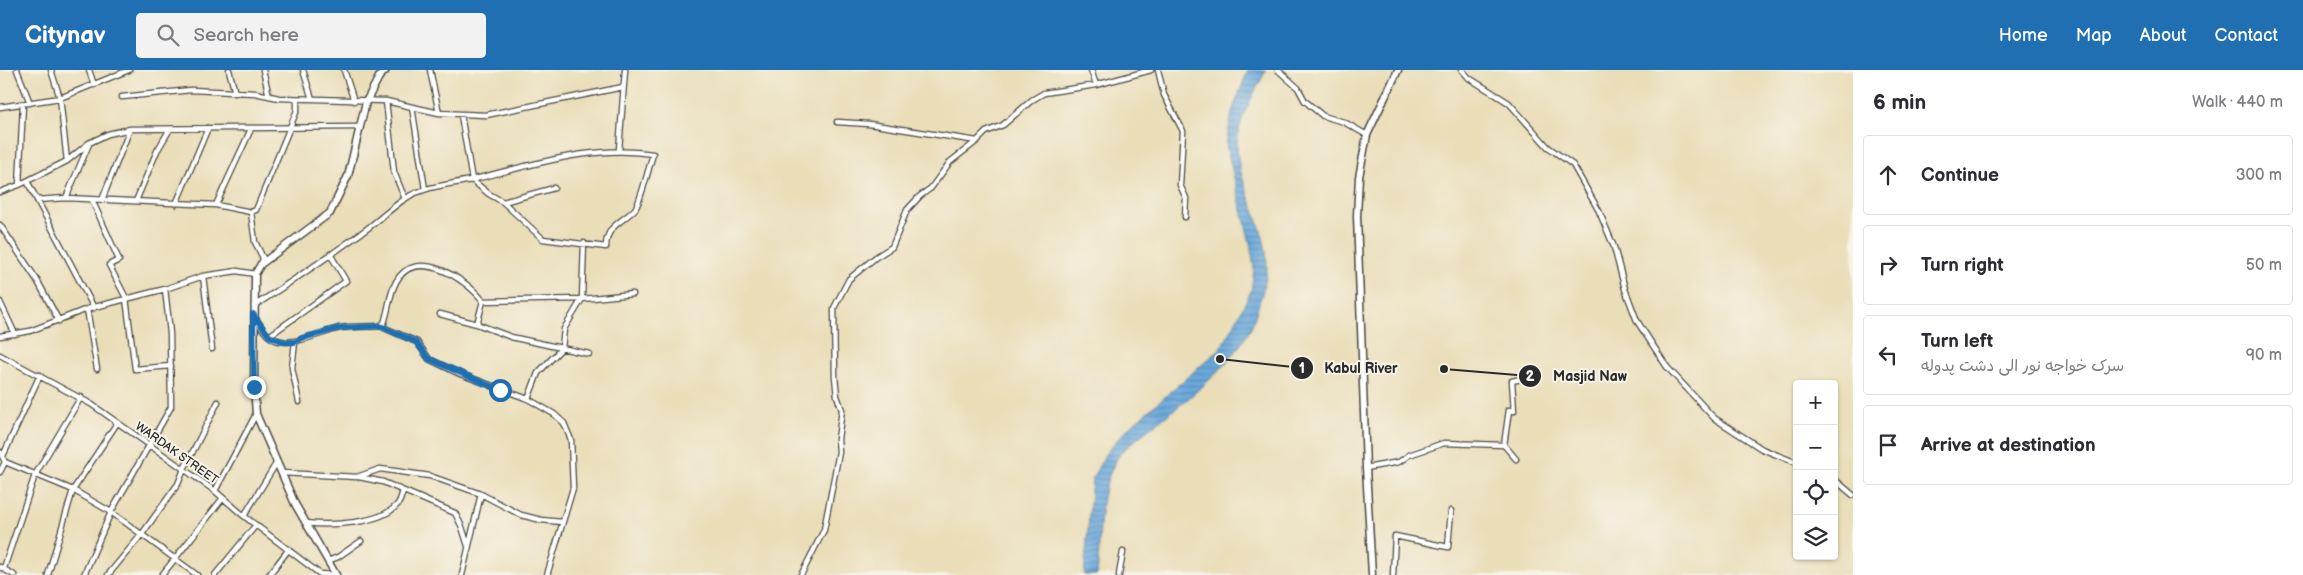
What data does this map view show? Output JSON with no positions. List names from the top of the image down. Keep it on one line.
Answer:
{"streets":{"street":["WARDAK STREET"]},"places":["Kabul River","Masjid Naw"],"page":{"header":"Citynav","search":"Search here","nav":["Home","Map","About","Contact"],"heading":["6 min","Walk · 440 m"],"list":[["Continue","300 m"],["Turn right","50 m"],["Turn left","سرک خواجه نور الی دشت پدوله","90 m"],"Arrive at destination"],"map_buttons":["+","−"]}}
